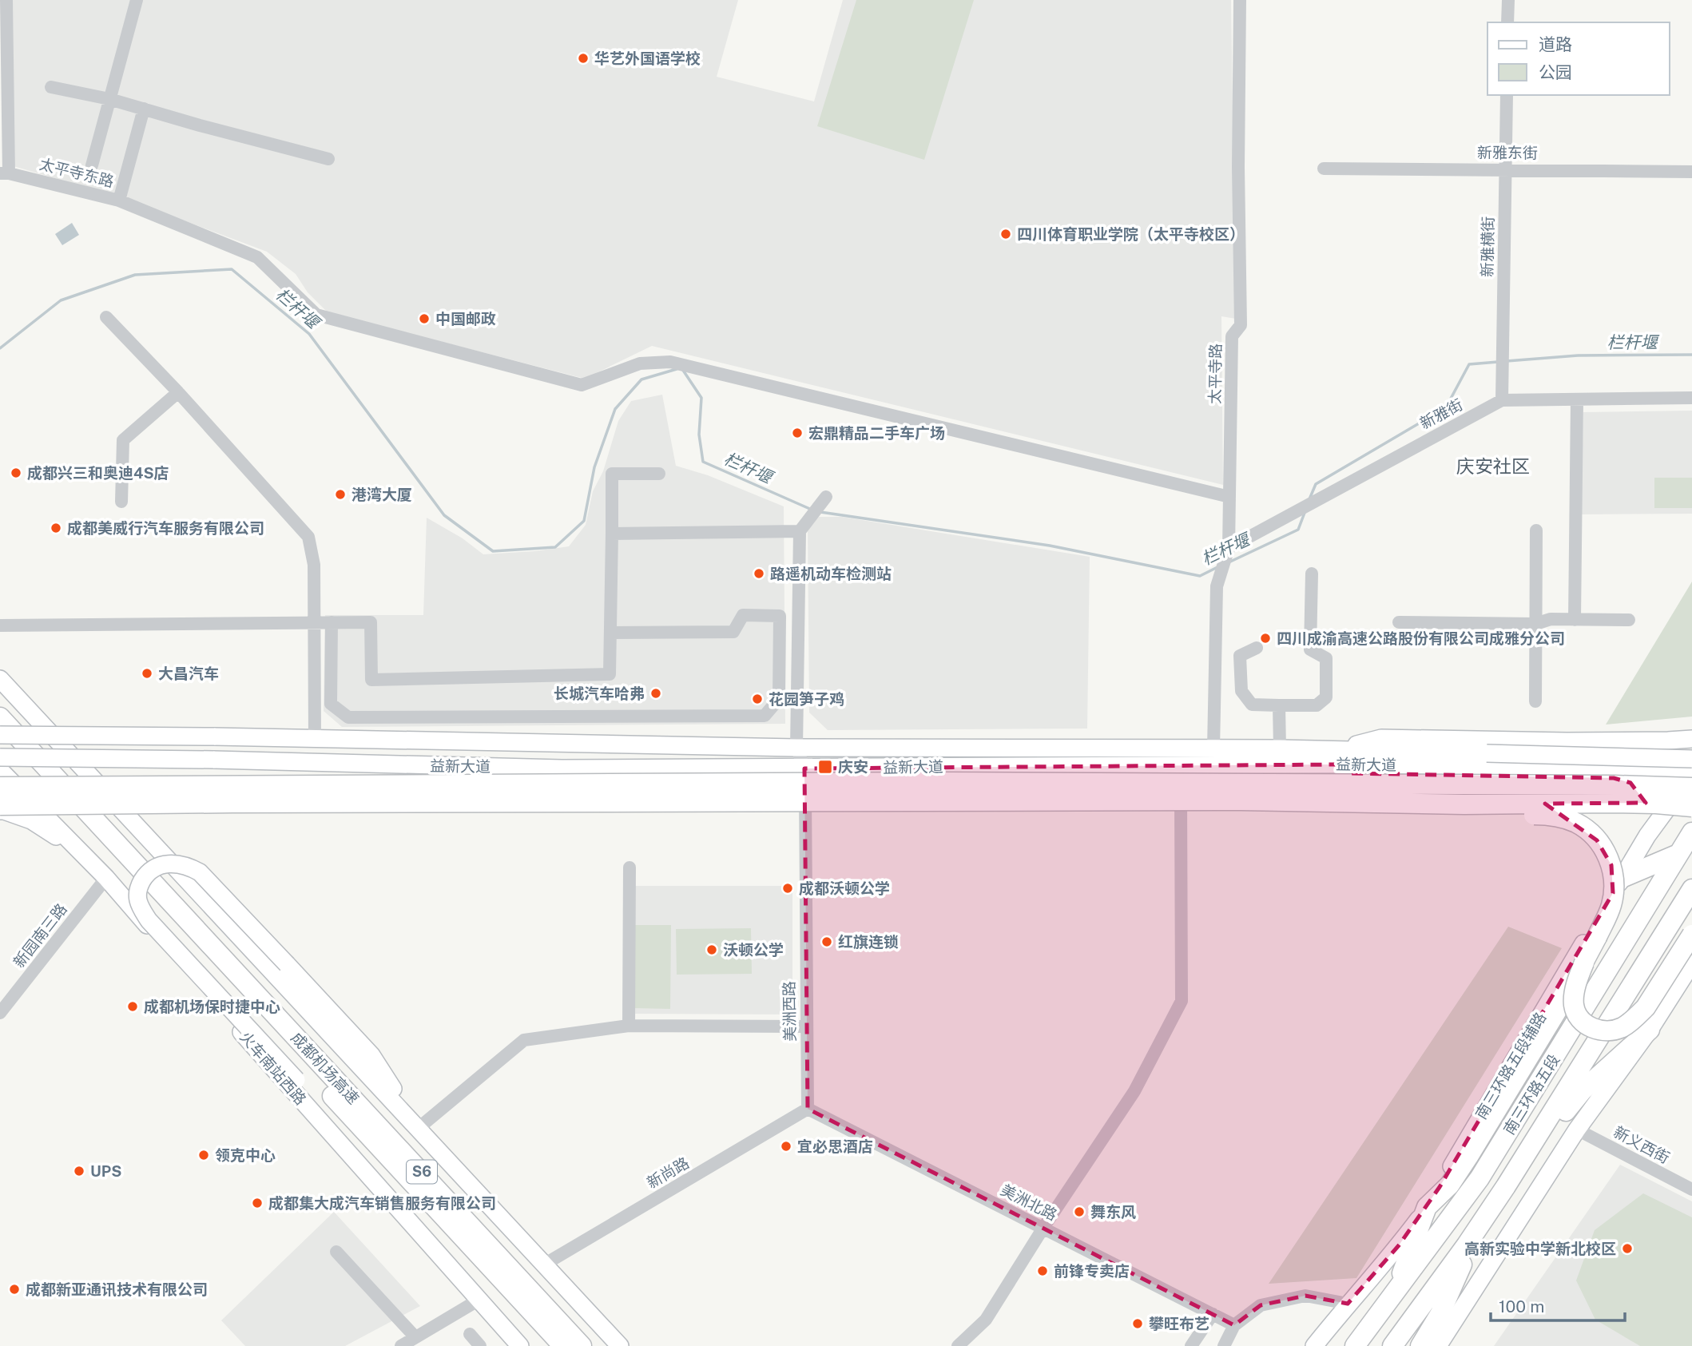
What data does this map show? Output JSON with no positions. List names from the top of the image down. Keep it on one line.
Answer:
{"streets":{"highway":["成都机场高速","南三环路五段","S6"],"main road":["益新大道","南三环路五段辅路","火车南站西路"],"street":["新雅东街","太平寺东路","新雅横街","太平寺路","新雅街","新园南三路","美洲西路","新义西街","新尚路","美洲北路"]},"crossings":[["新雅东街","新雅横街"],["新雅横街","新雅街"],["太平寺路","新雅街"],["太平寺路","益新大道"],["益新大道","美洲西路"],["益新大道","南三环路五段辅路"],["益新大道","成都机场高速"],["新园南三路","火车南站西路"],["美洲西路","新尚路"],["美洲西路","美洲北路"],["新尚路","美洲北路"]],"districts":["庆安社区"],"water":["栏杆堰"],"places":{"other":["华艺外国语学校","四川体育职业学院（太平寺校区）","中国邮政","宏鼎精品二手车广场","成都兴三和奥迪4S店","港湾大厦","成都美威行汽车服务有限公司","路遥机动车检测站","四川成渝高速公路股份有限公司成雅分公司","大昌汽车","长城汽车哈弗","花园笋子鸡","成都沃顿公学","红旗连锁","沃顿公学","成都机场保时捷中心","宜必思酒店","领克中心","UPS","成都集大成汽车销售服务有限公司","舞东风","高新实验中学新北校区","前锋专卖店","成都新亚通讯技术有限公司","攀旺布艺"],"transit":["庆安"]},"legend":["道路","公园"],"scale_bar":"100 m"}
